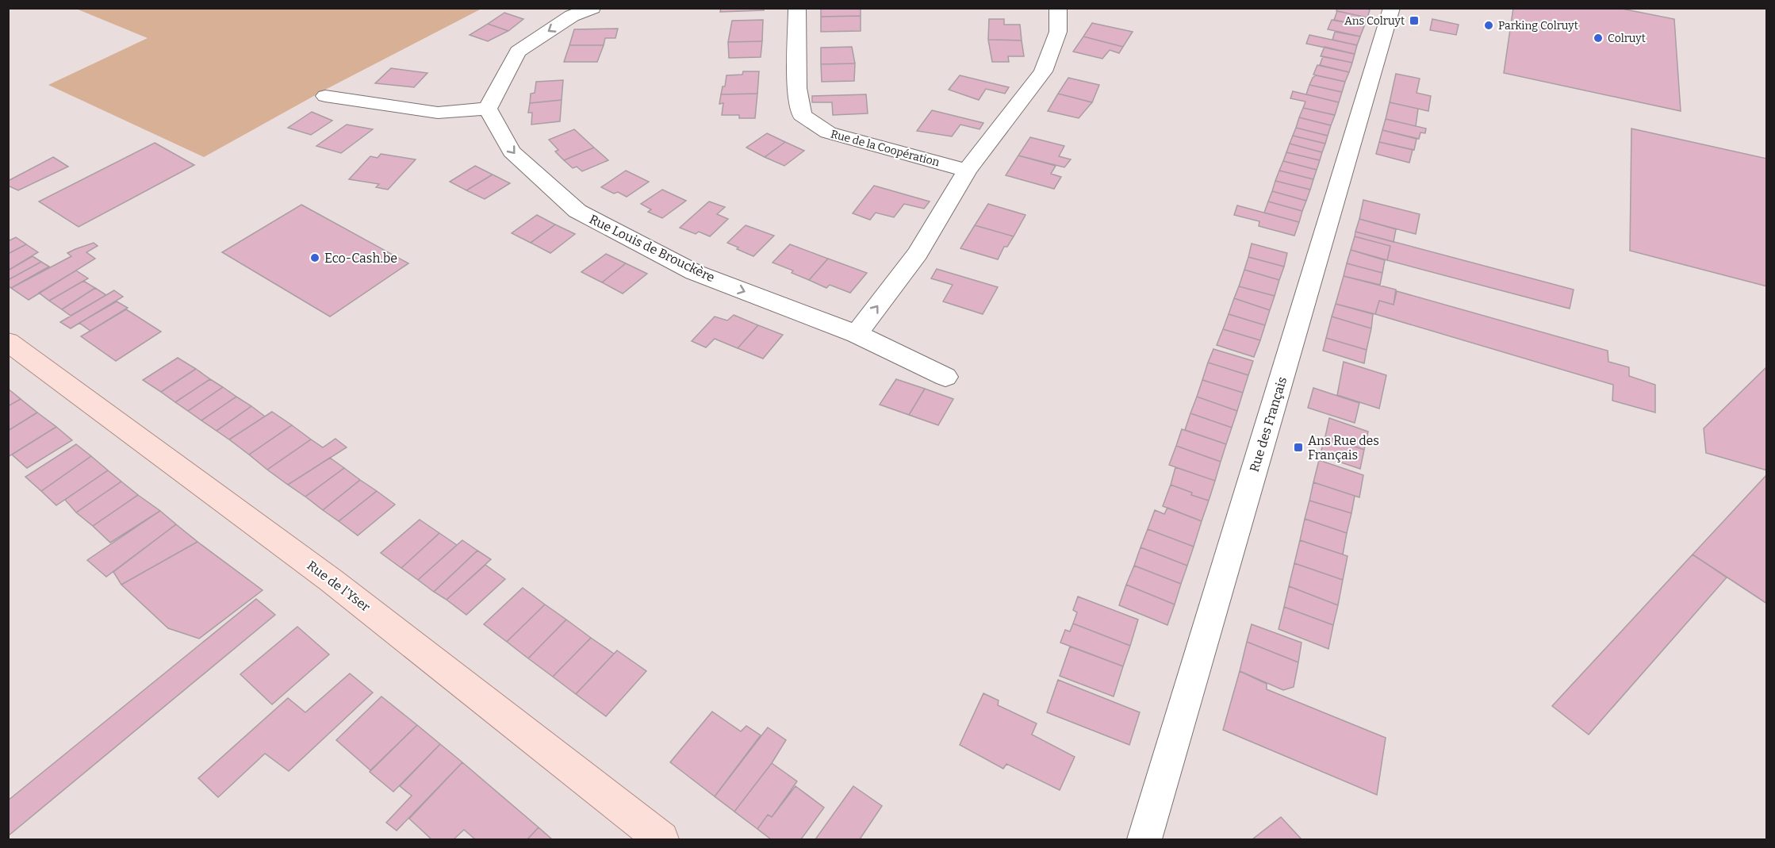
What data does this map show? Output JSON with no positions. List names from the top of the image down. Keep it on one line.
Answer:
{"streets":{"main road":["Rue de l'Yser"],"street":["Rue de la Coopération","Rue Louis de Brouckère","Rue des Français"]},"one_way":["Rue Louis de Brouckère"],"places":{"transit":["Ans Colruyt","Ans Rue des Français"],"other":["Parking Colruyt","Colruyt","Eco-Cash.be"]}}
